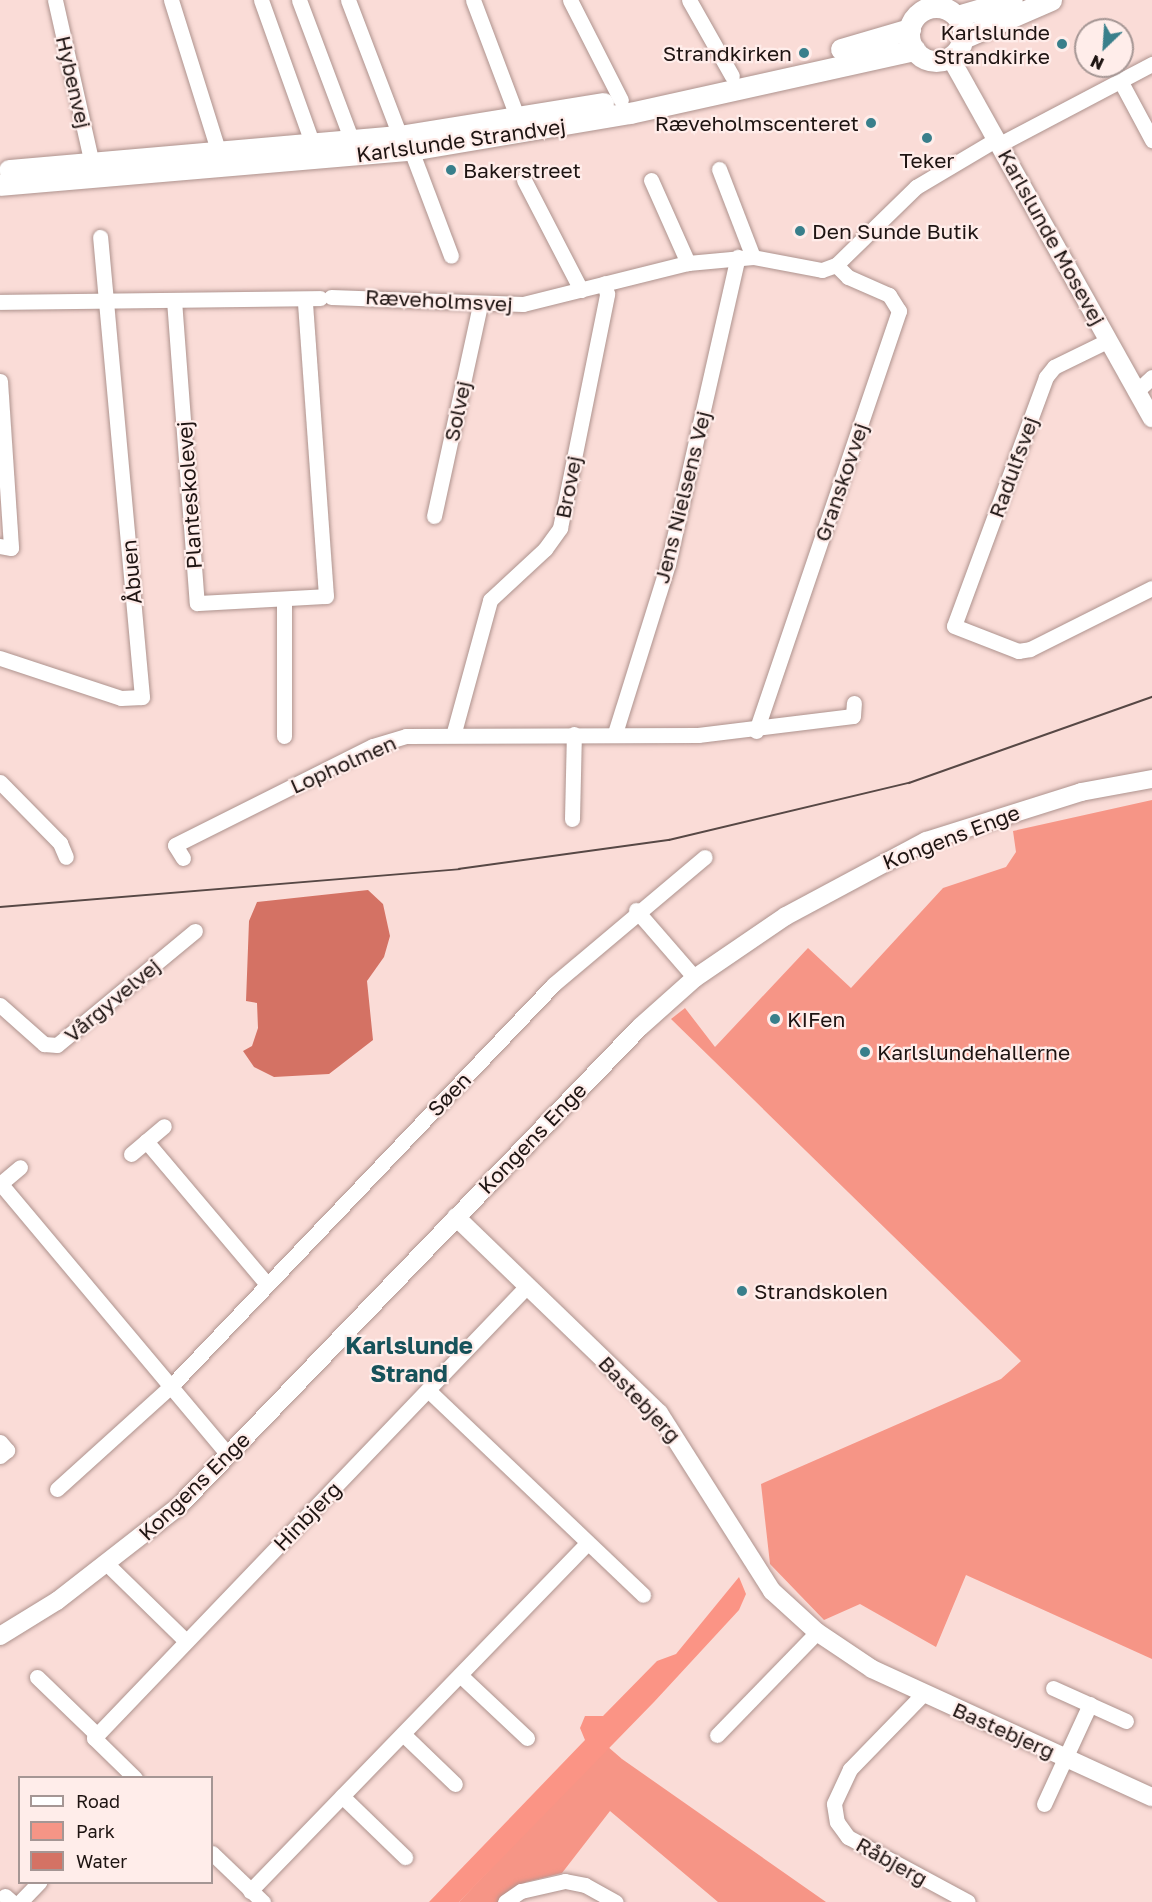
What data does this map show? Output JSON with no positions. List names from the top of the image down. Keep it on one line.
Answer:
{"streets":{"main road":["Karlslunde Strandvej"],"street":["Hybenvej","Karlslunde Mosevej","Ræveholmsvej","Solvej","Radulfsvej","Granskovvej","Brovej","Planteskolevej","Jens Nielsens Vej","Åbuen","Lopholmen","Kongens Enge","Vårgyvelvej","Søen","Bastebjerg","Hinbjerg","Råbjerg"]},"crossings":[["Hybenvej","Karlslunde Strandvej"],["Karlslunde Strandvej","Karlslunde Mosevej"],["Karlslunde Mosevej","Radulfsvej"],["Ræveholmsvej","Solvej"],["Ræveholmsvej","Granskovvej"],["Ræveholmsvej","Brovej"],["Ræveholmsvej","Planteskolevej"],["Ræveholmsvej","Jens Nielsens Vej"],["Ræveholmsvej","Åbuen"],["Granskovvej","Lopholmen"],["Brovej","Lopholmen"],["Jens Nielsens Vej","Lopholmen"],["Kongens Enge","Bastebjerg"],["Bastebjerg","Hinbjerg"],["Bastebjerg","Råbjerg"]],"districts":["Karlslunde Strand"],"places":["Karlslunde Strandkirke","Strandkirken","Ræveholmscenteret","Teker","Bakerstreet","Den Sunde Butik","KIFen","Karlslundehallerne","Strandskolen"],"legend":["Road","Park","Water"],"north":"bottom left"}
